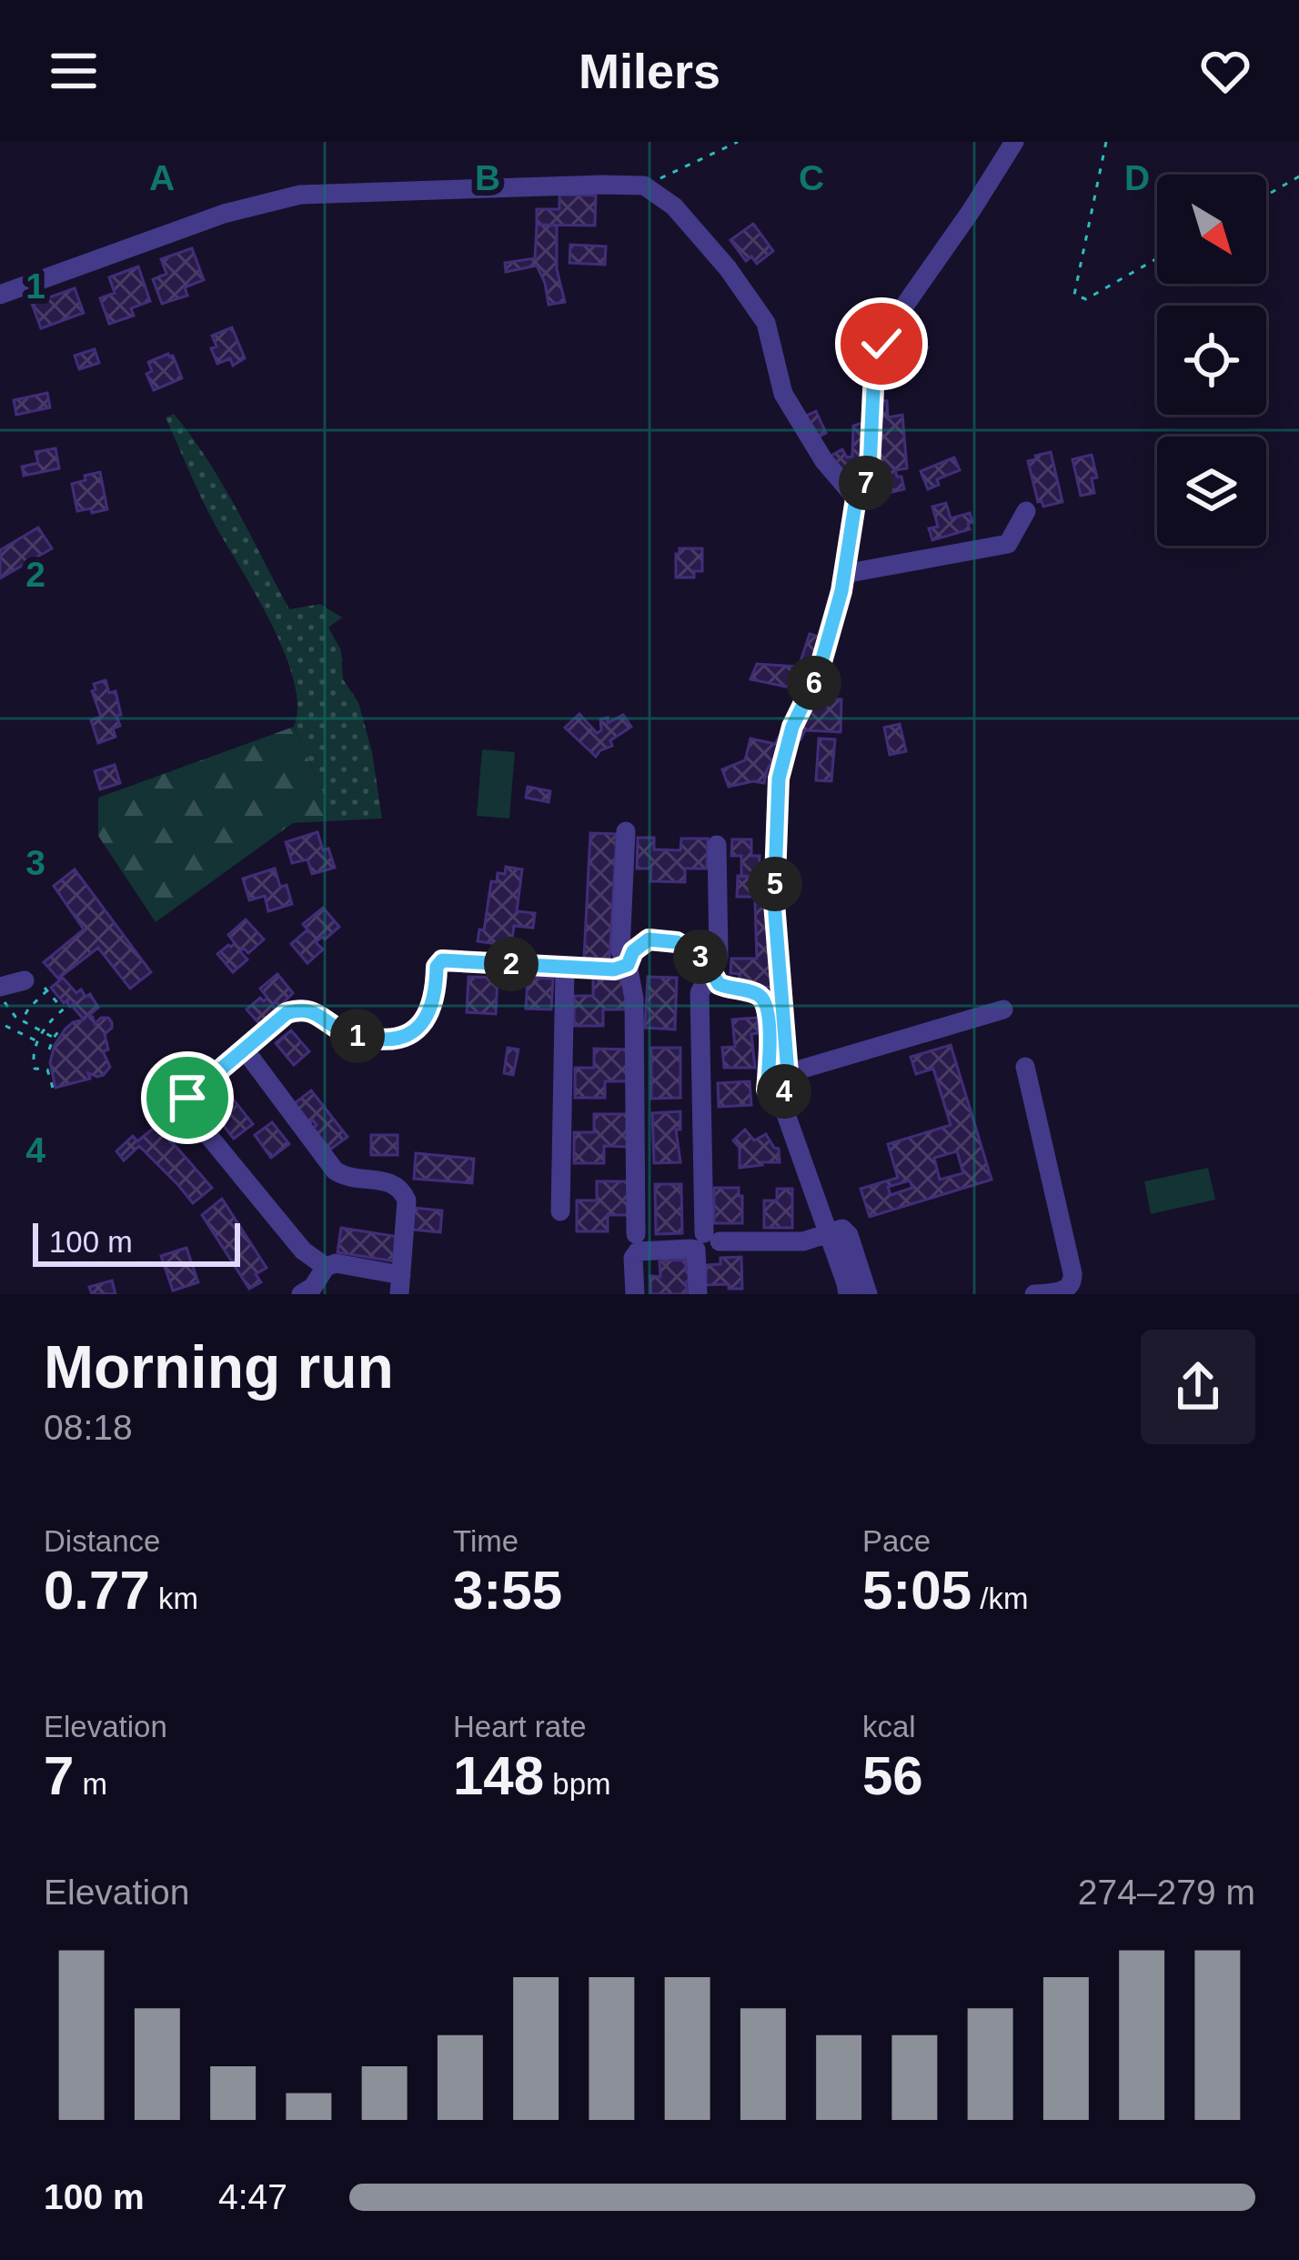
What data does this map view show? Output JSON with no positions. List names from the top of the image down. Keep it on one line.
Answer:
{"scale_bar":"100 m","north":"bottom right","page":{"header":"Milers","pins":["7","6","5","3","2","1","4"],"scale":"100 m","heading":["Morning run","08:18"],"stats":[["Distance","0.77 km"],["Time","3:55"],["Pace","5:05 /km"],["Elevation","7 m"],["Heart rate","148 bpm"],["kcal","56"]],"chart":["Elevation","274–279 m"],"list":[{"name":"100 m","note":"4:47"}]},"grid":{"columns":["A","B","C","D"],"rows":["1","2","3","4"]}}
